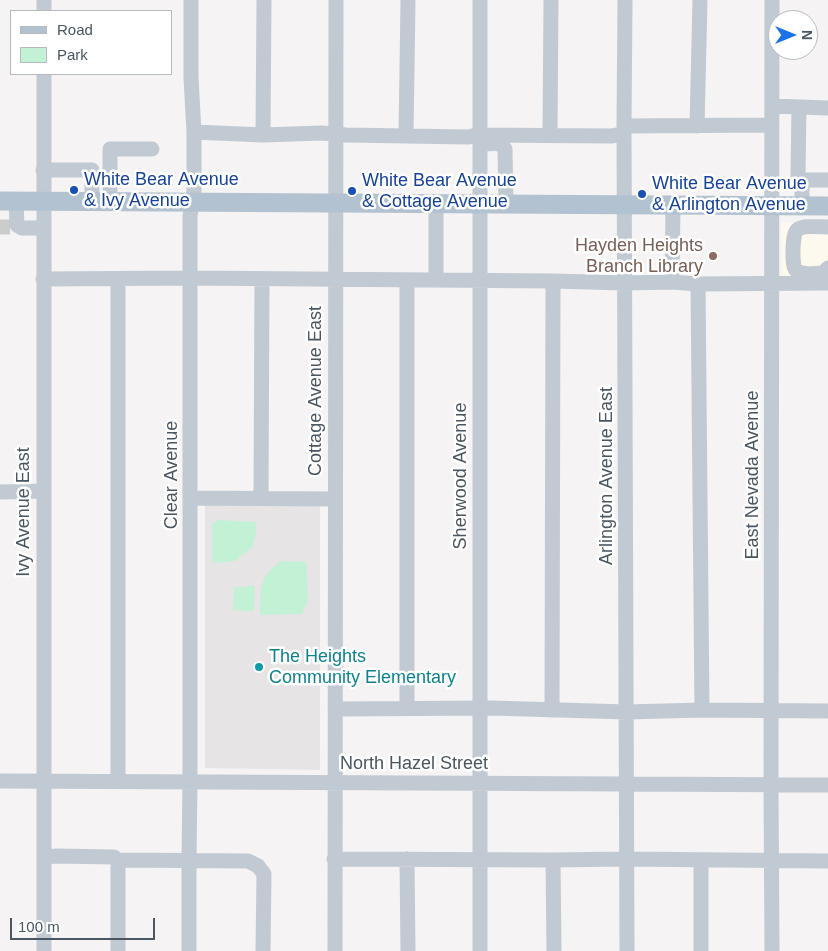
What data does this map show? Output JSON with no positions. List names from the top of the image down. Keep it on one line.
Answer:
{"streets":{"street":["Cottage Avenue East","Clear Avenue","East Nevada Avenue","Sherwood Avenue","Arlington Avenue East","Ivy Avenue East","North Hazel Street"]},"crossings":[["Cottage Avenue East","North Hazel Street"],["Clear Avenue","North Hazel Street"],["East Nevada Avenue","North Hazel Street"],["Sherwood Avenue","North Hazel Street"],["Arlington Avenue East","North Hazel Street"],["Ivy Avenue East","North Hazel Street"]],"places":["White Bear Avenue & Ivy Avenue","White Bear Avenue & Cottage Avenue","White Bear Avenue & Arlington Avenue","Hayden Heights Branch Library","The Heights Community Elementary"],"legend":["Road","Park"],"scale_bar":"100 m","north":"right"}
